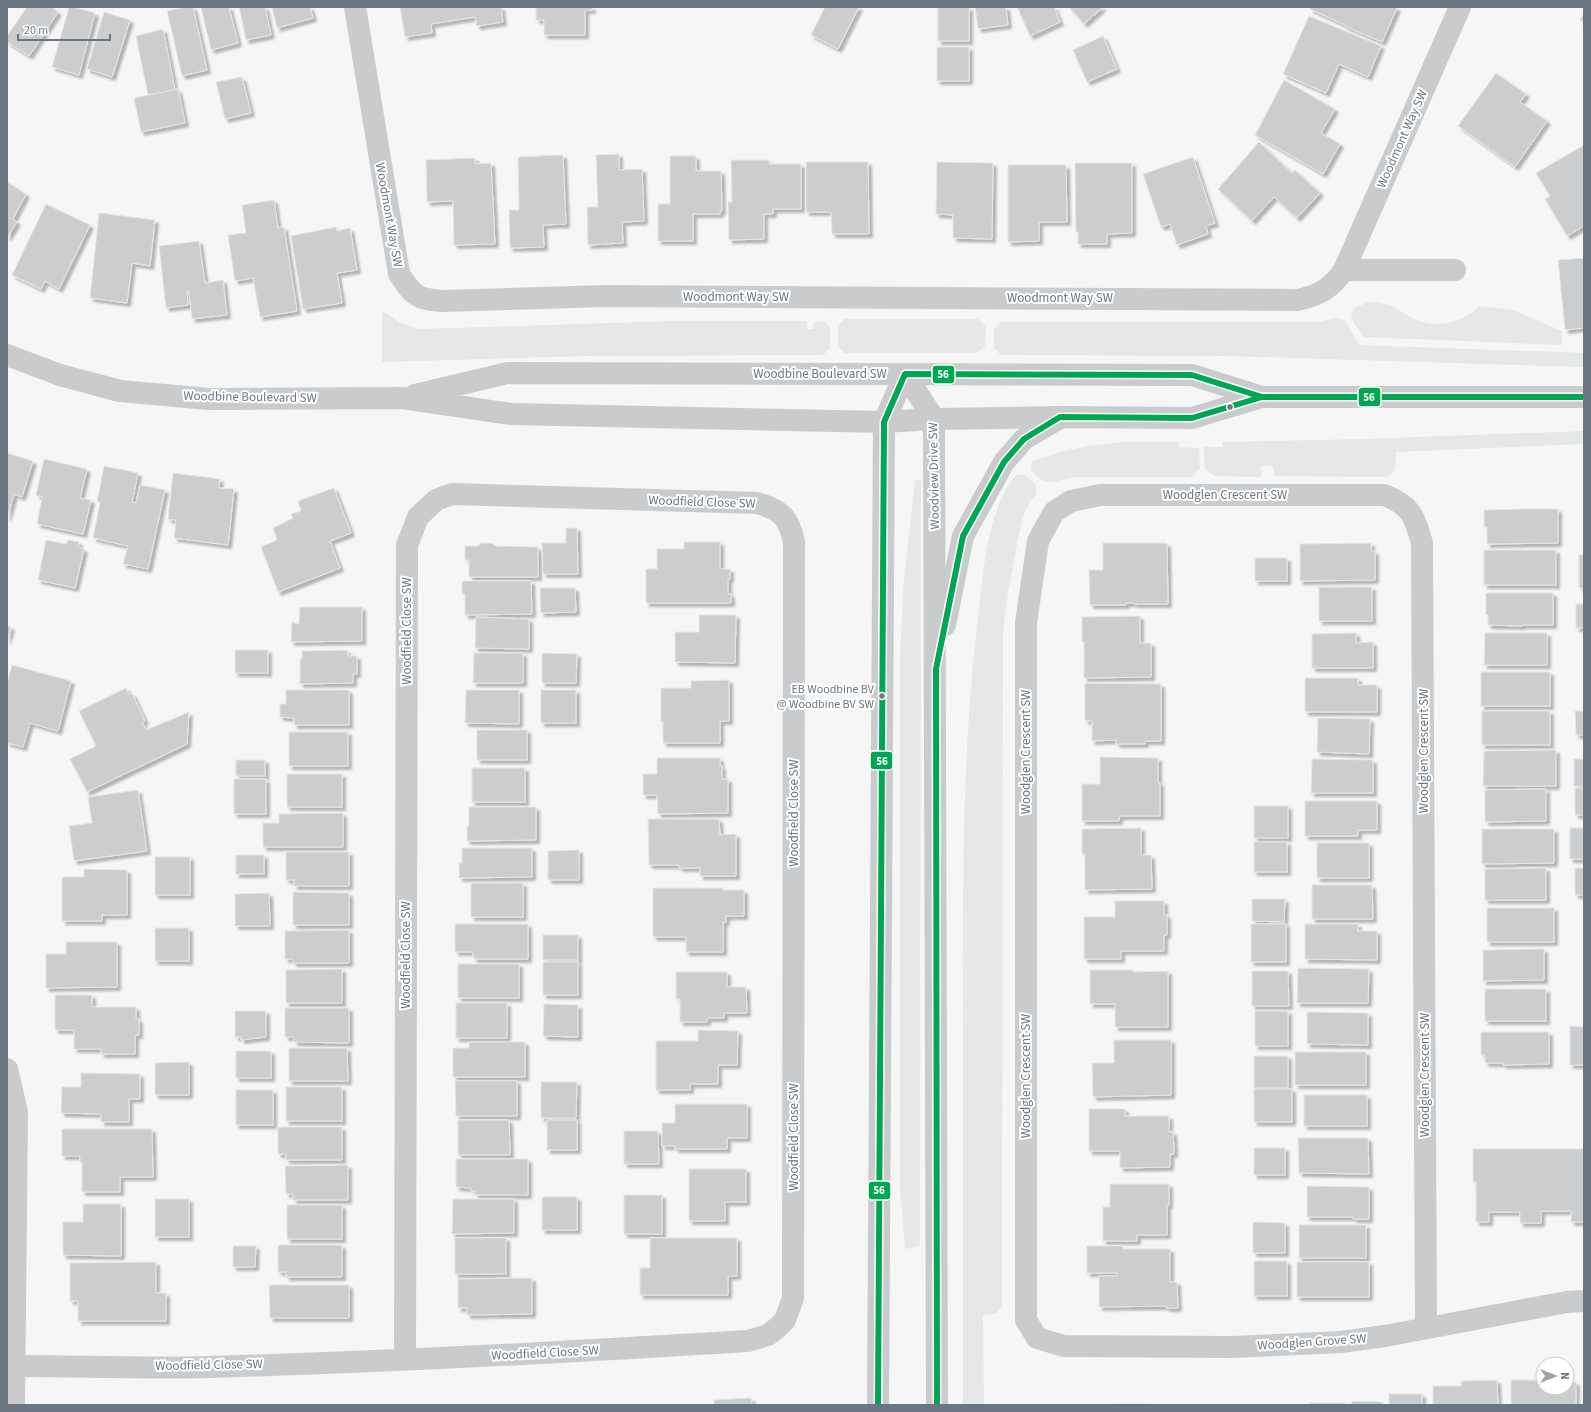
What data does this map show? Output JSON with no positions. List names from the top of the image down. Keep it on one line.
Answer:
{"streets":{"street":["Woodmont Way SW","Woodbine Boulevard SW","Woodview Drive SW","Woodglen Crescent SW","Woodfield Close SW","Woodglen Grove SW"]},"crossings":[["Woodbine Boulevard SW","Woodview Drive SW"],["Woodglen Crescent SW","Woodglen Grove SW"]],"places":["EB Woodbine BV @ Woodbine BV SW"],"lines":["transit line 56"],"scale_bar":"20 m","north":"right"}
